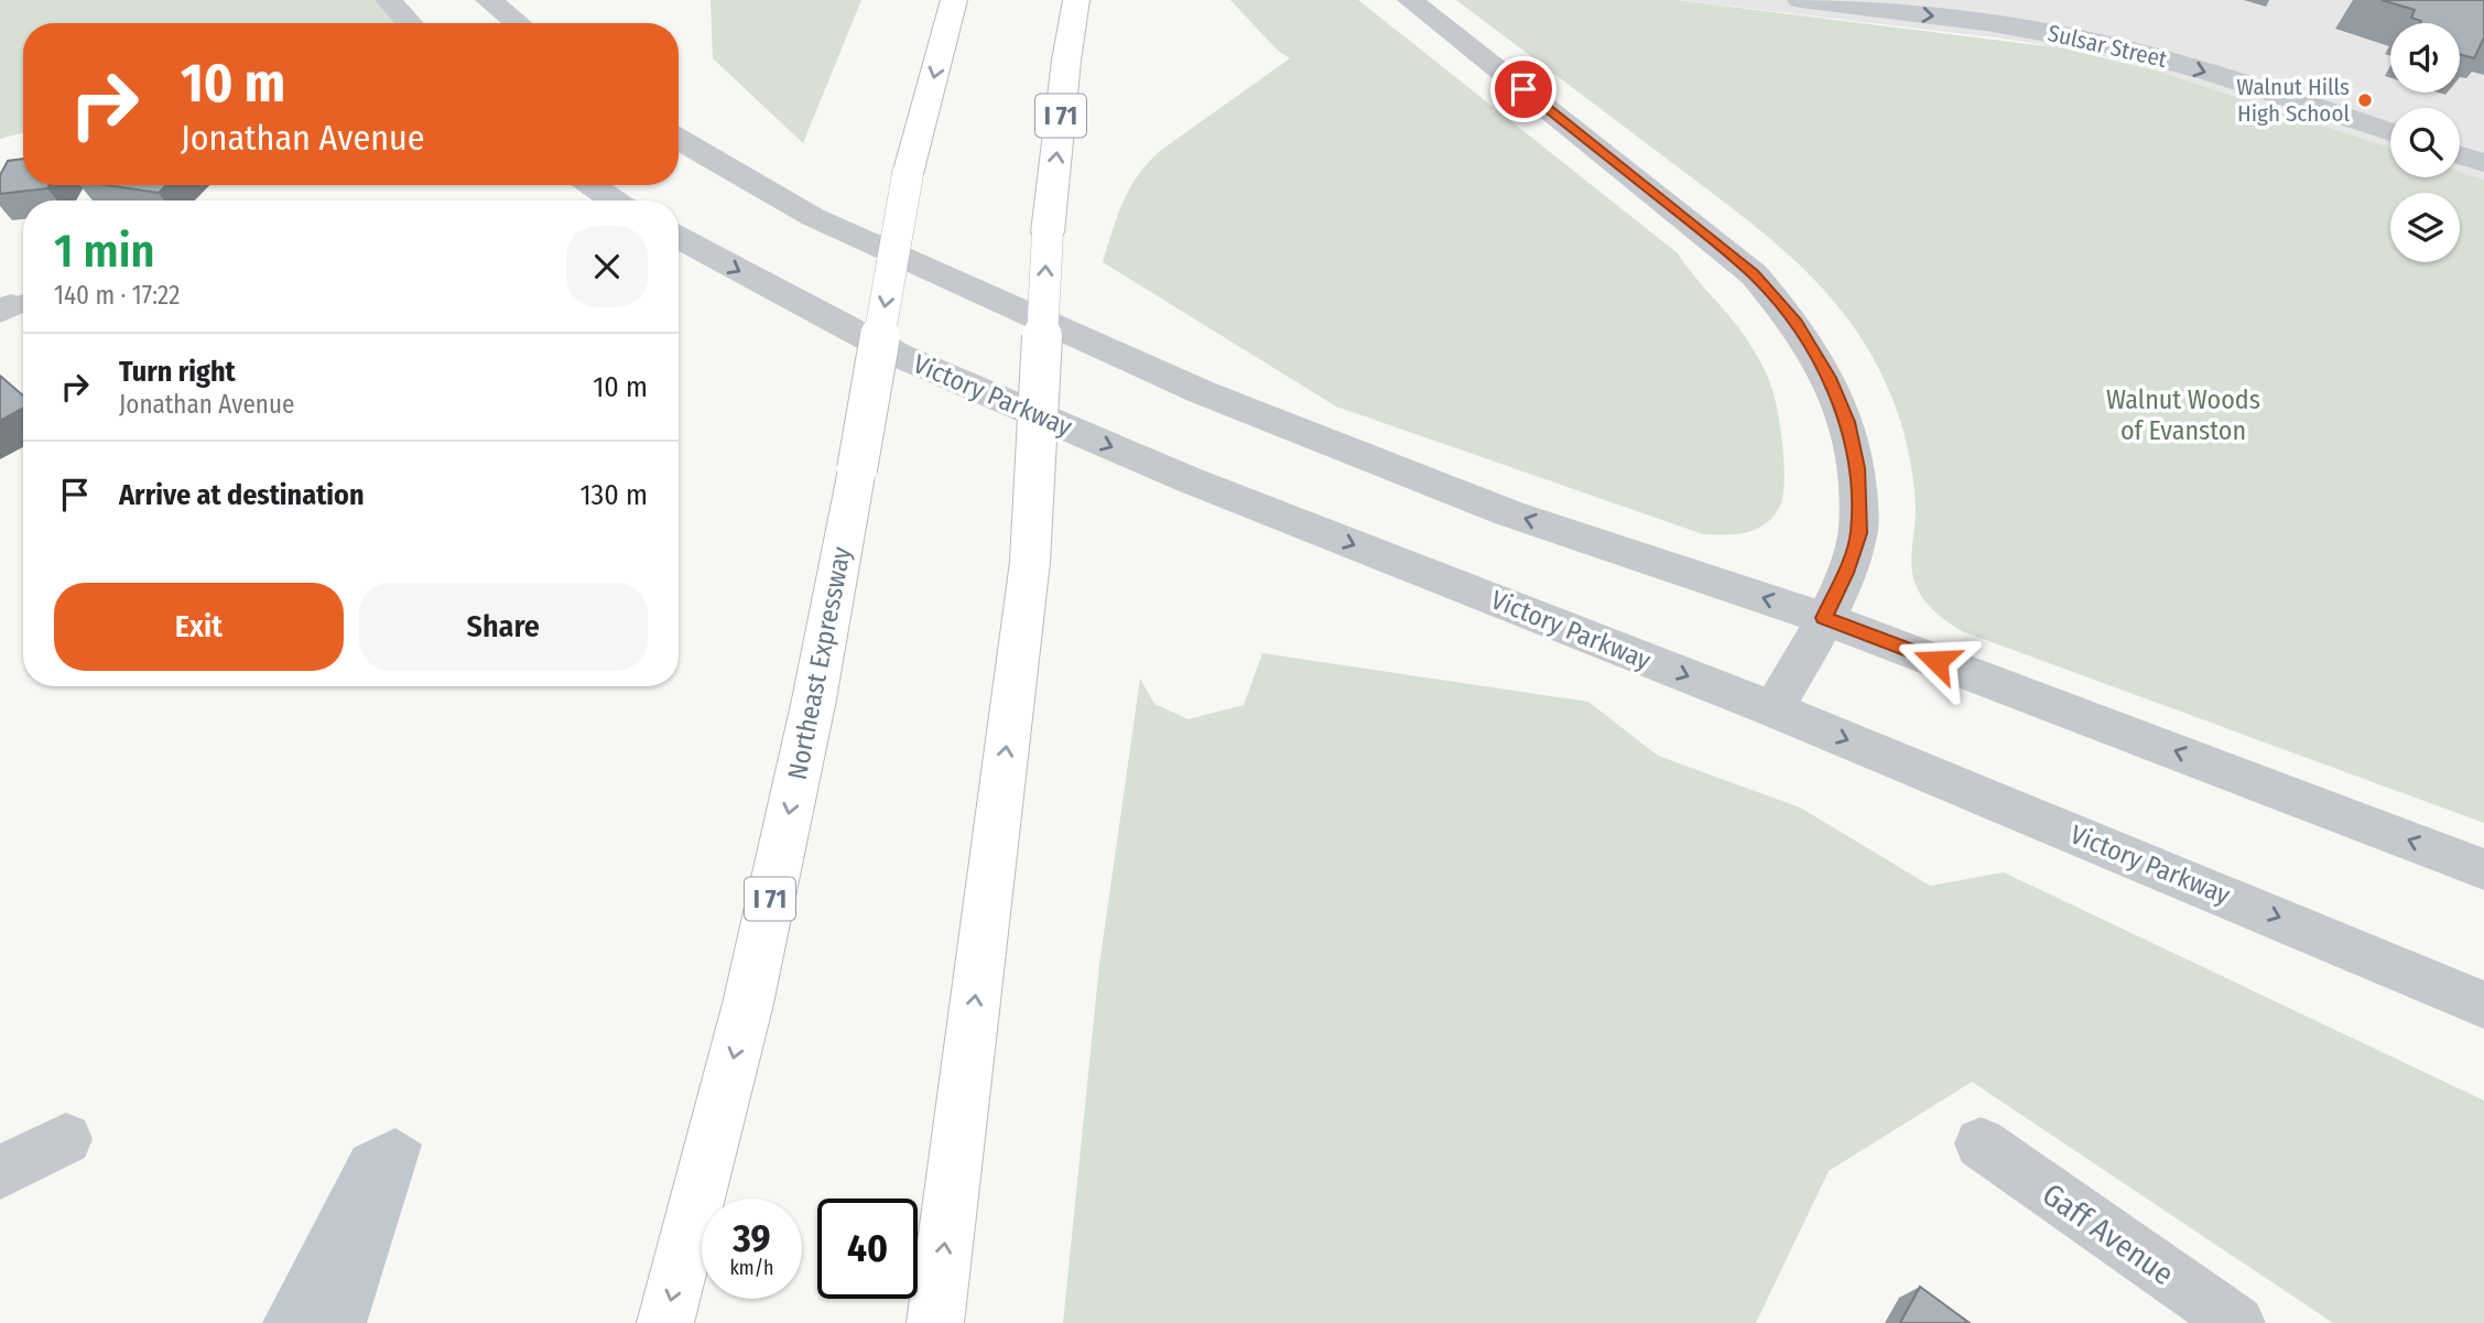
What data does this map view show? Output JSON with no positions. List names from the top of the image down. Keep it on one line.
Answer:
{"streets":{"highway":["I 71","Northeast Expressway"],"street":["Sulsar Street","Victory Parkway","Gaff Avenue"]},"one_way":["Sulsar Street"],"parks":["Walnut Woods of Evanston"],"places":["Walnut Hills High School"],"page":{"turn":["10 m","Jonathan Avenue"],"heading":["1 min","140 m · 17:22"],"list":[{"name":"Turn right","note":"Jonathan Avenue","value":"10 m"},{"name":"Arrive at destination","value":"130 m"}],"buttons":["Exit","Share"],"speed":"39 km/h","limit":"40"}}
